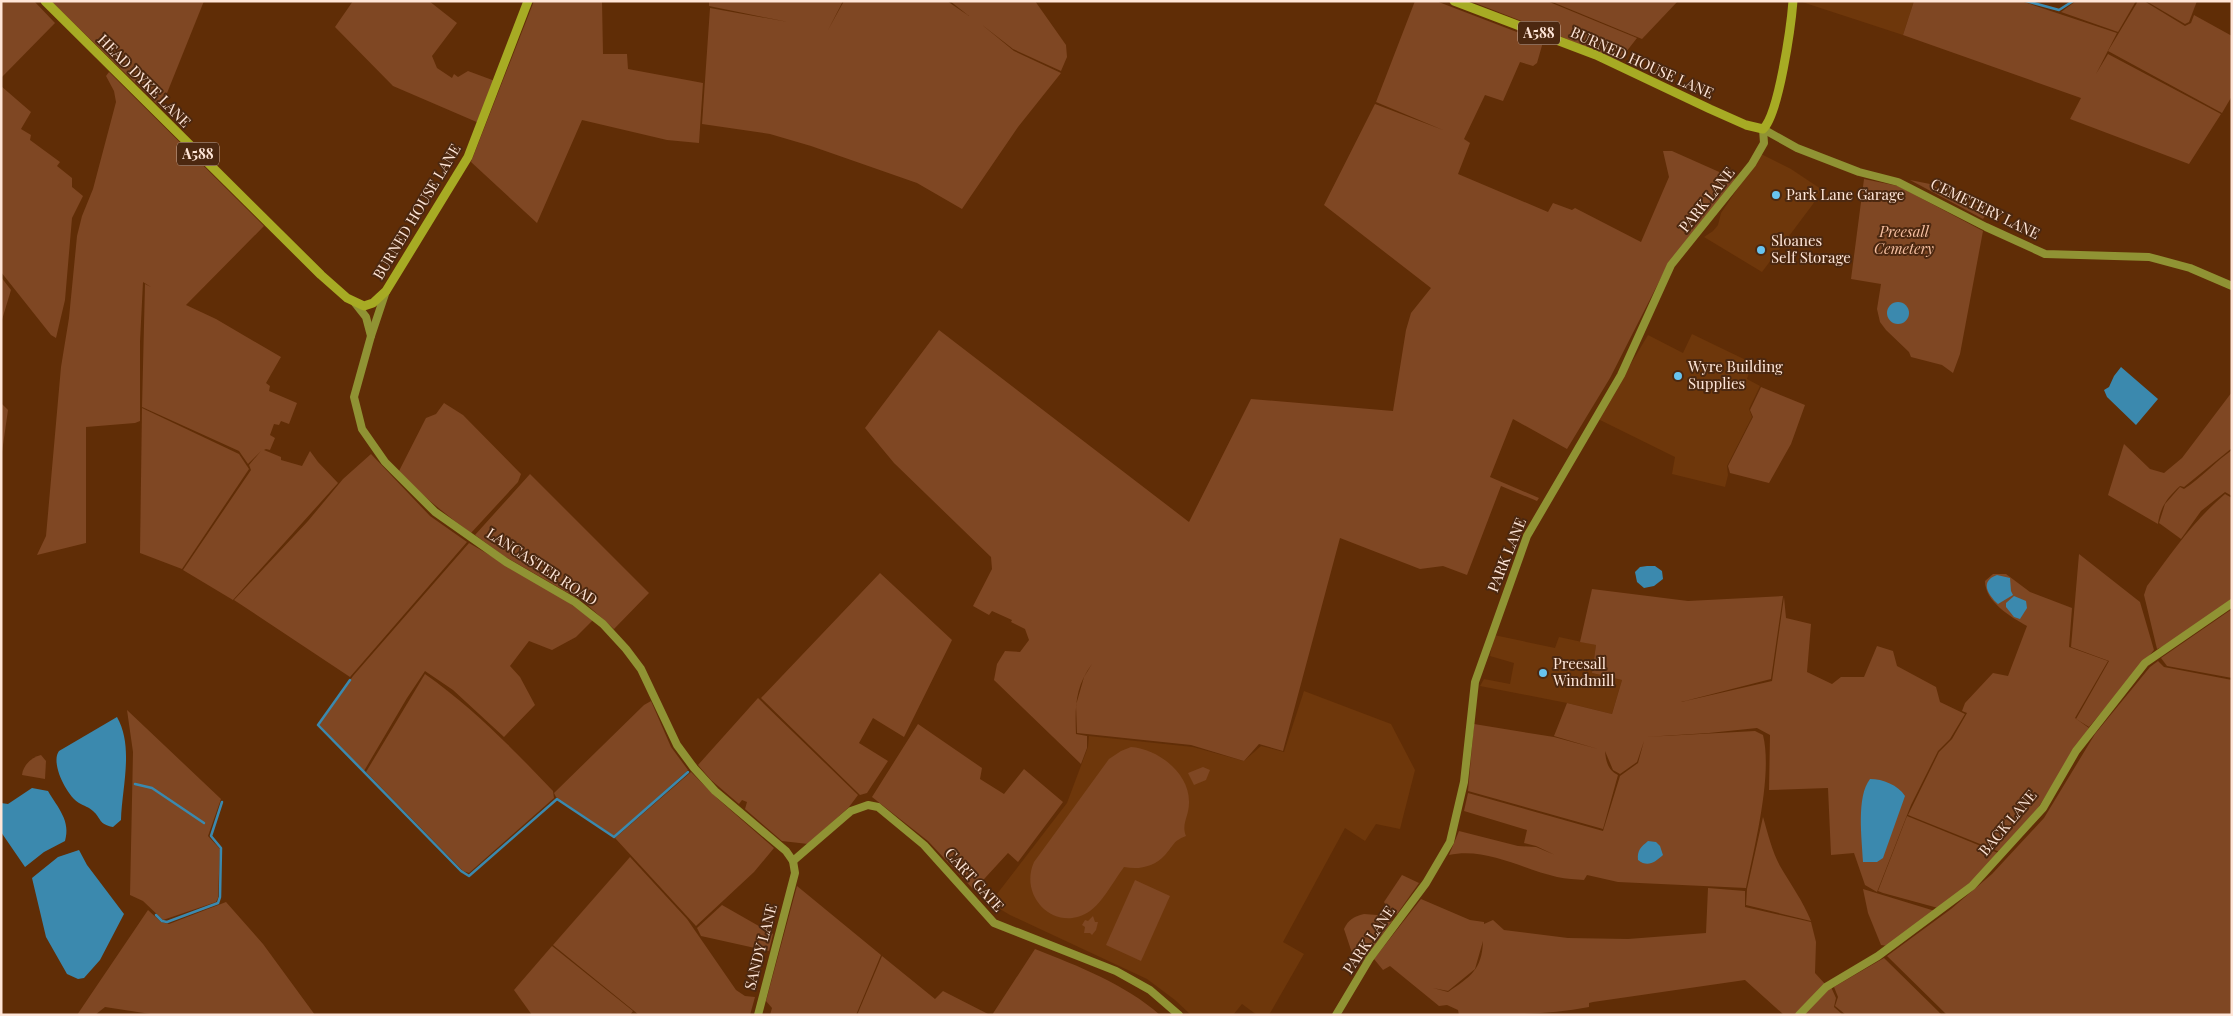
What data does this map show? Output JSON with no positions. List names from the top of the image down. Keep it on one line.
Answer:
{"streets":{"main road":["A588","BURNED HOUSE LANE","HEAD DYKE LANE","PARK LANE","CEMETERY LANE","LANCASTER ROAD","BACK LANE","CART GATE","SANDY LANE"]},"crossings":[["BURNED HOUSE LANE","HEAD DYKE LANE"],["BURNED HOUSE LANE","PARK LANE"],["BURNED HOUSE LANE","CEMETERY LANE"],["BURNED HOUSE LANE","LANCASTER ROAD"],["PARK LANE","CEMETERY LANE"],["LANCASTER ROAD","CART GATE"],["LANCASTER ROAD","SANDY LANE"],["CART GATE","SANDY LANE"]],"parks":["Preesall Cemetery"],"places":["Park Lane Garage","Sloanes Self Storage","Wyre Building Supplies","Preesall Windmill"]}
